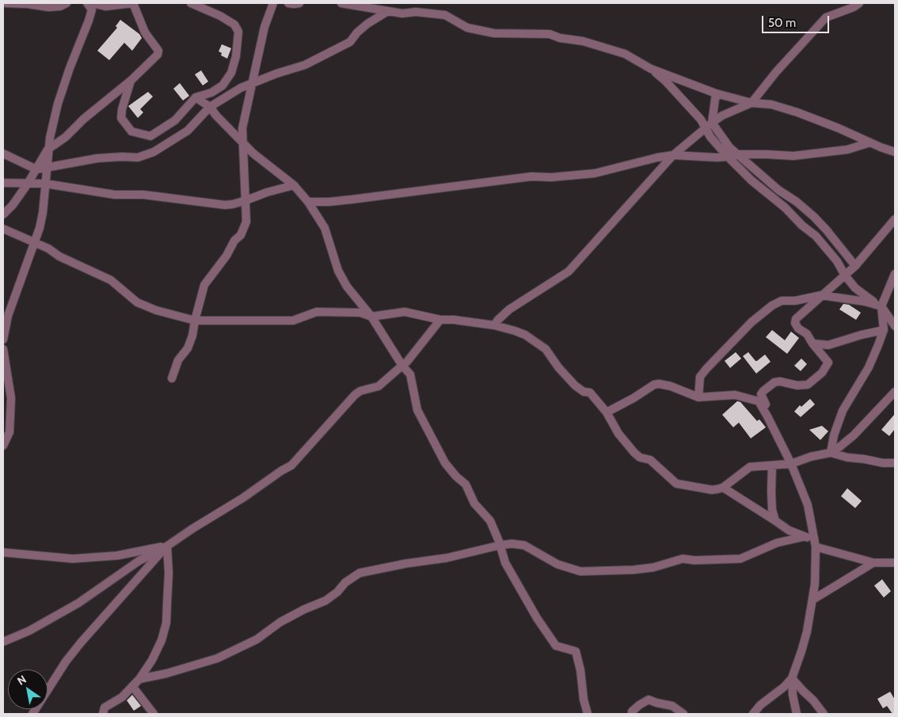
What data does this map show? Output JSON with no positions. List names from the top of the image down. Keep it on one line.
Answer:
{"scale_bar":"50 m","north":"top left"}
